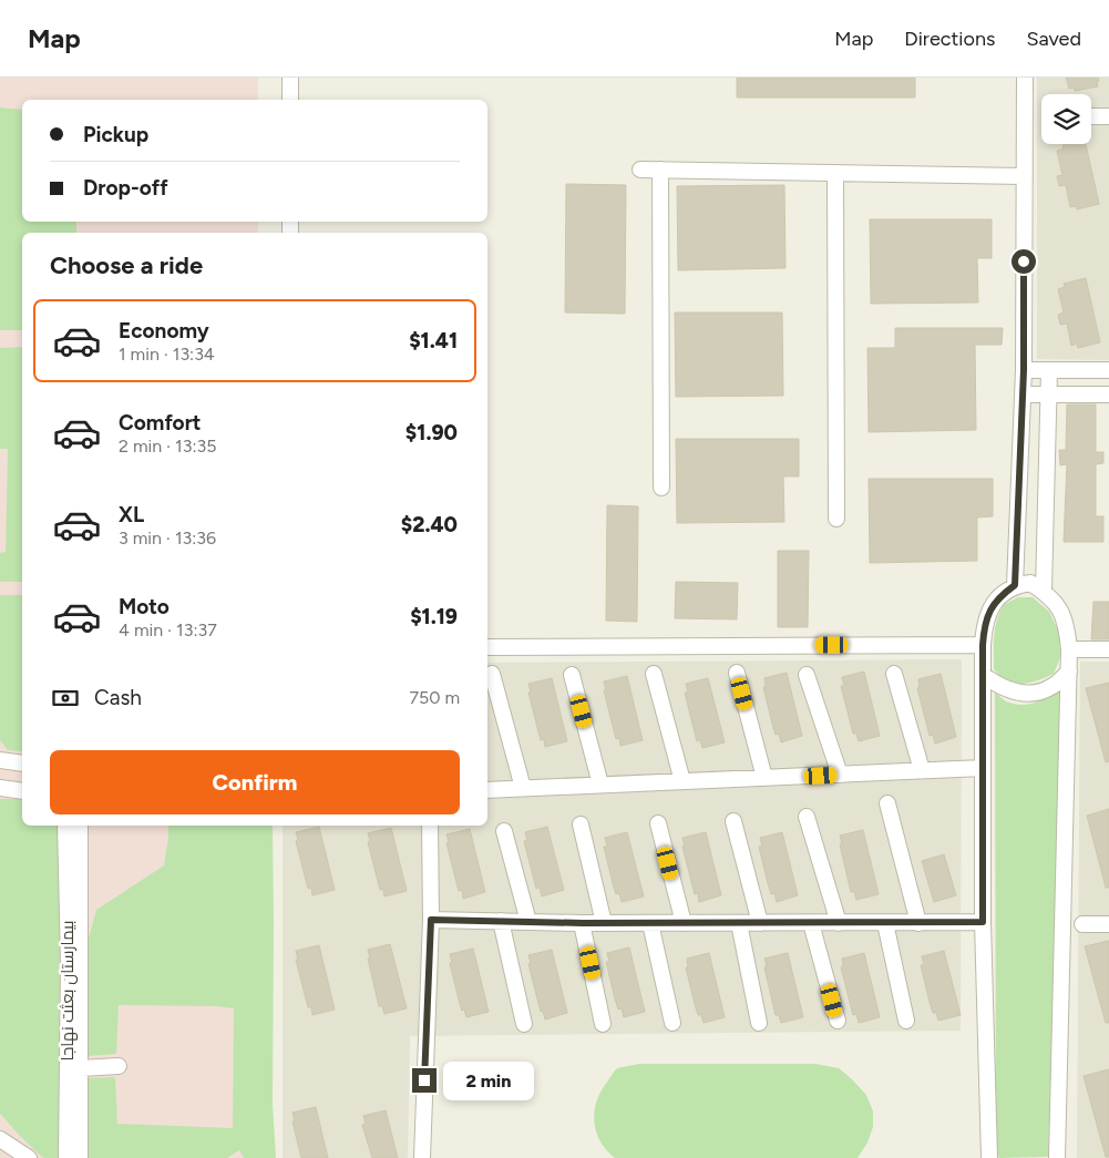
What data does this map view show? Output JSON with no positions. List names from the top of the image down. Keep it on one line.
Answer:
{"streets":{"street":["بیمارستان بعثت نهاجا"]},"page":{"header":"Map","nav":["Map","Directions","Saved"],"banner":["Pickup","Drop-off"],"heading":"Choose a ride","list":[{"name":"Economy","note":"1 min · 13:34","value":"$1.41"},{"name":"Comfort","note":"2 min · 13:35","value":"$1.90"},{"name":"XL","note":"3 min · 13:36","value":"$2.40"},{"name":"Moto","note":"4 min · 13:37","value":"$1.19"}],"pay":["Cash","750 m"],"buttons":"Confirm","bubble":"2 min"}}
